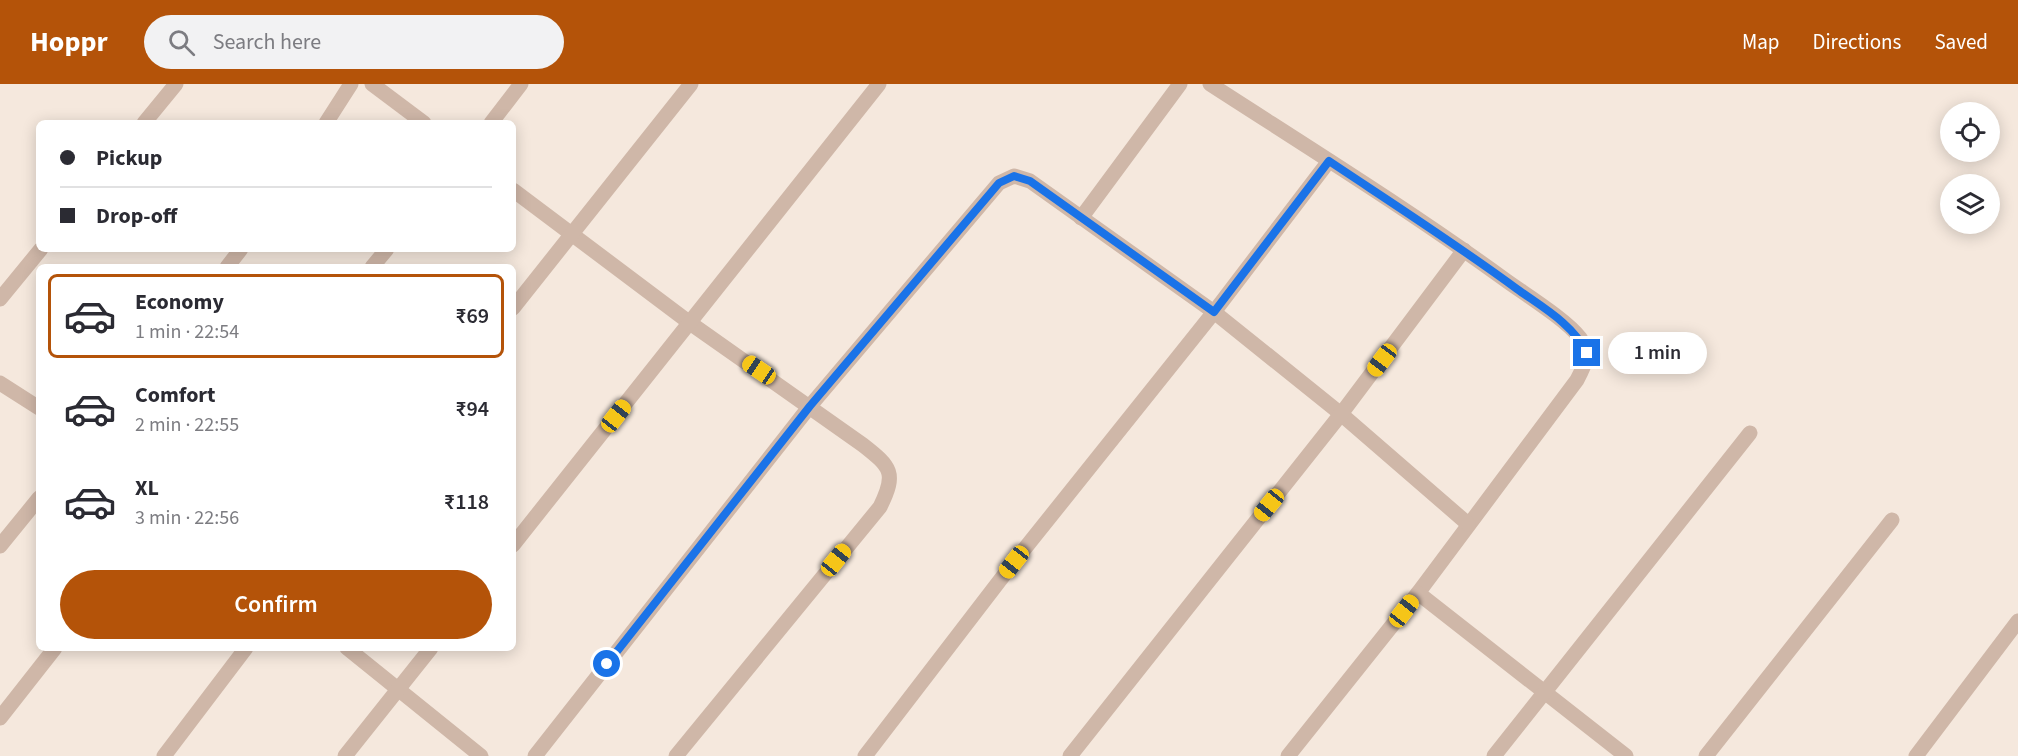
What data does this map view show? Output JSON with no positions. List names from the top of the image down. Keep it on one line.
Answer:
{"page":{"header":"Hoppr","search":"Search here","nav":["Map","Directions","Saved"],"banner":["Pickup","Drop-off"],"list":[{"name":"Economy","note":"1 min · 22:54","value":"₹69"},{"name":"Comfort","note":"2 min · 22:55","value":"₹94"},{"name":"XL","note":"3 min · 22:56","value":"₹118"}],"bubble":"1 min","buttons":"Confirm"}}
